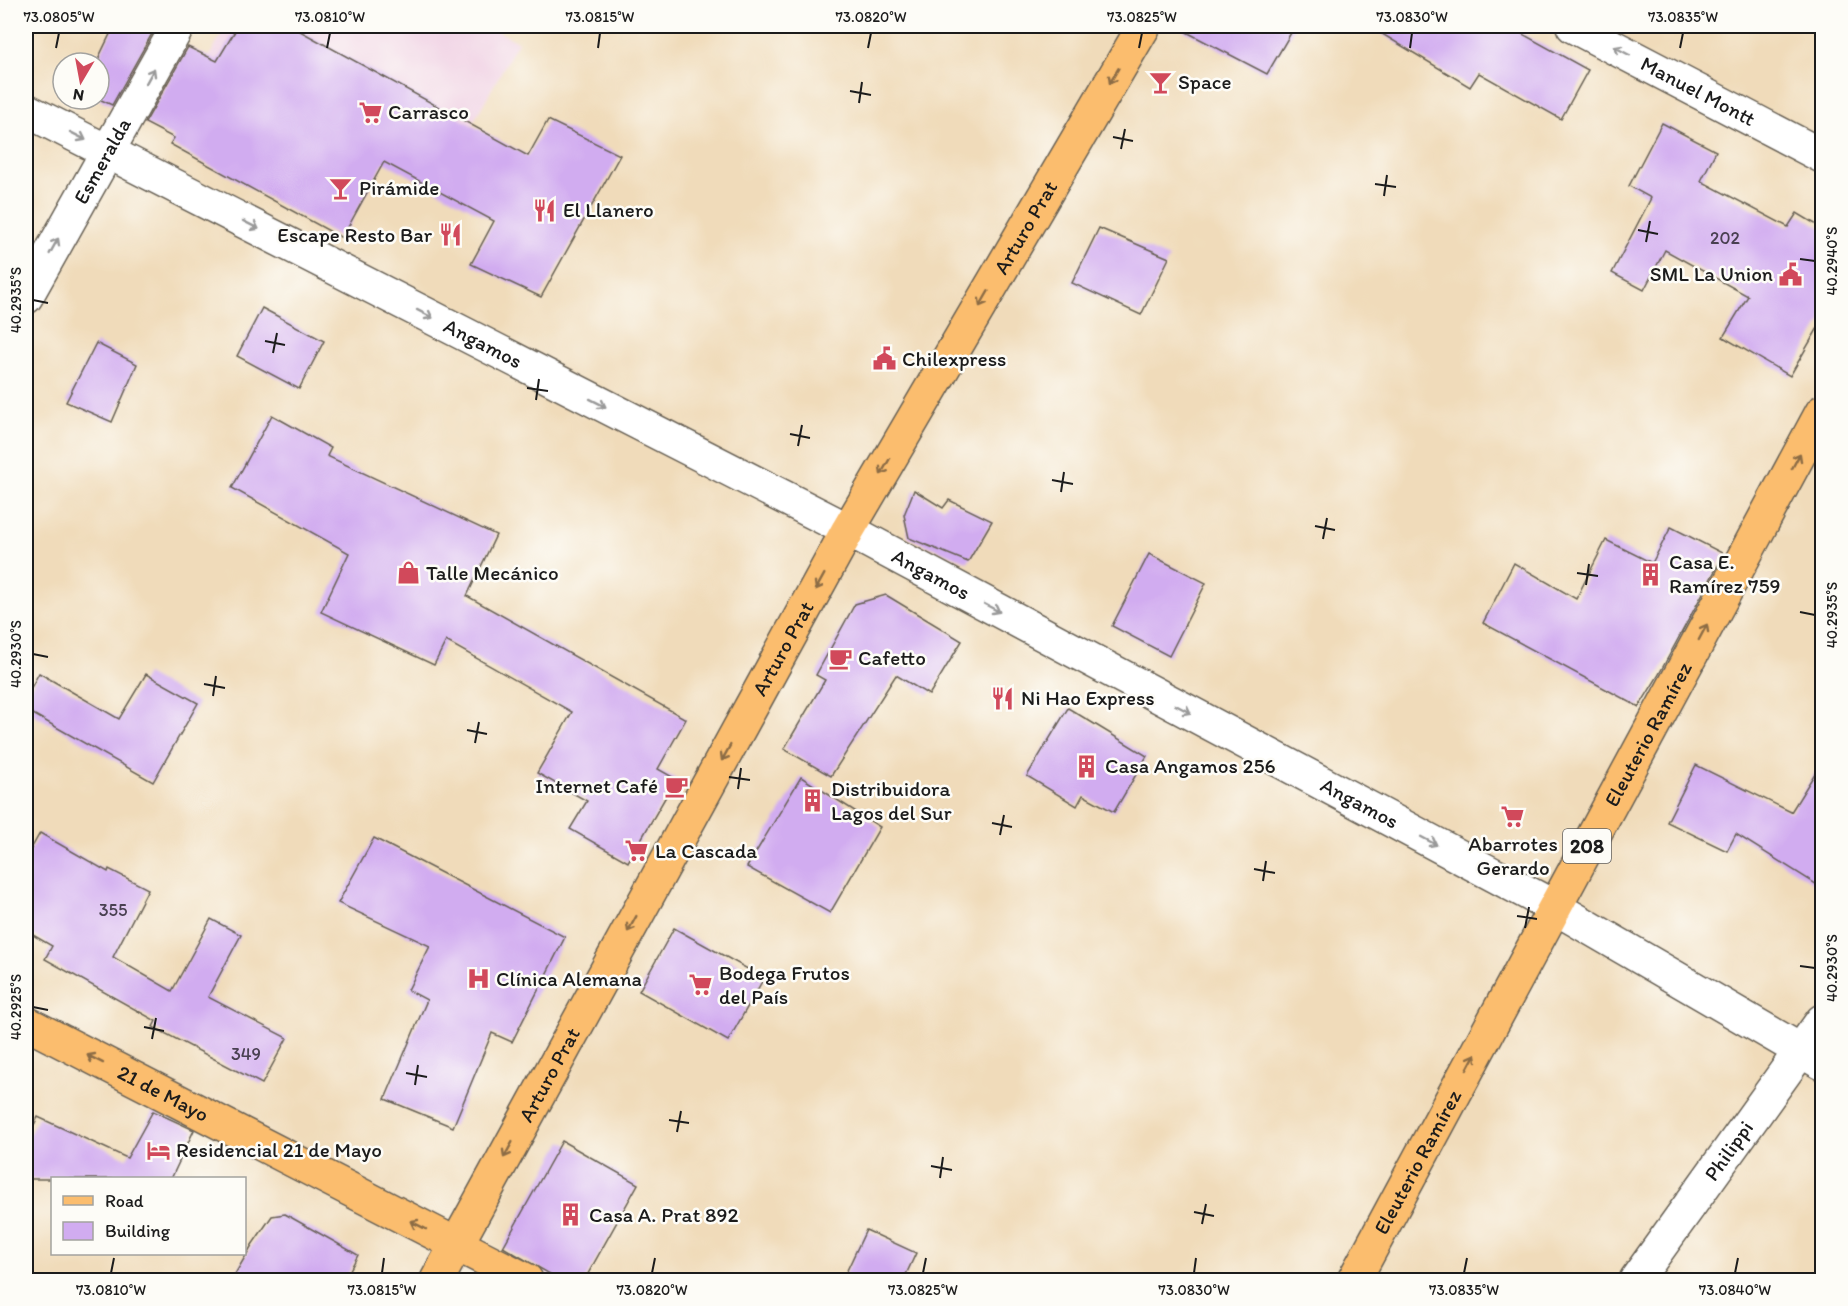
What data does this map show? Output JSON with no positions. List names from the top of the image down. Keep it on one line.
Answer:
{"streets":{"main road":["Arturo Prat","Eleuterio Ramírez","208","21 de Mayo"],"street":["Manuel Montt","Esmeralda","Angamos","Philippi"]},"crossings":[["Esmeralda","Angamos"],["Arturo Prat","Angamos"],["Arturo Prat","21 de Mayo"],["Angamos","Eleuterio Ramírez"],["Angamos","Philippi"]],"one_way":["Manuel Montt","Esmeralda","Arturo Prat","Angamos","Eleuterio Ramírez","21 de Mayo"],"places":{"bar":["Space","Pirámide"],"supermarket":["Carrasco","Abarrotes Gerardo","La Cascada","Bodega Frutos del País"],"restaurant":["El Llanero","Escape Resto Bar","Ni Hao Express"],"public building":["SML La Union","Chilexpress"],"shop":["Talle Mecánico"],"building":["Casa E. Ramírez 759","Casa Angamos 256","Distribuidora Lagos del Sur","Casa A. Prat 892"],"cafe":["Cafetto","Internet Café"],"hospital":["Clínica Alemana"],"hotel":["Residencial 21 de Mayo"]},"house_numbers":["202","355","349"],"legend":["Road","Building"],"north":"bottom","coordinates":["73.0805°W","73.0810°W","73.0815°W","73.0820°W","73.0825°W","73.0830°W","73.0835°W","40.2940°S","40.2935°S","40.2930°S","40.2925°S","73.0840°W"]}
